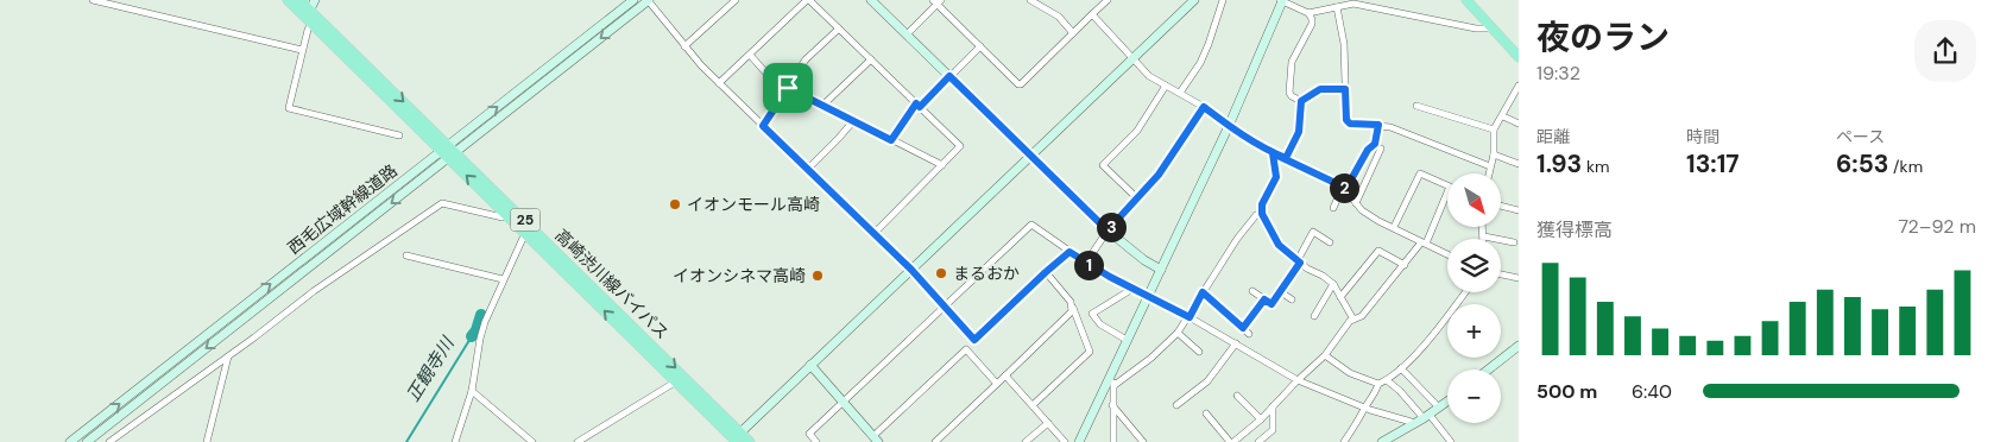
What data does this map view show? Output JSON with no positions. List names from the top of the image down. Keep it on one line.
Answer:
{"streets":{"main road":["25","高崎渋川線バイパス"],"street":["西毛広域幹線道路"]},"crossings":[["西毛広域幹線道路","高崎渋川線バイパス"]],"water":["正観寺川"],"places":["イオンモール高崎","まるおか","イオンシネマ高崎"],"north":"bottom right","page":{"heading":["夜のラン","19:32"],"stats":[["距離","1.93 km"],["時間","13:17"],["ペース","6:53 /km"]],"map_buttons":["+","−"],"pins":["2","3","1"],"chart":["獲得標高","72–92 m"],"list":[{"name":"500 m","note":"6:40"}]}}
